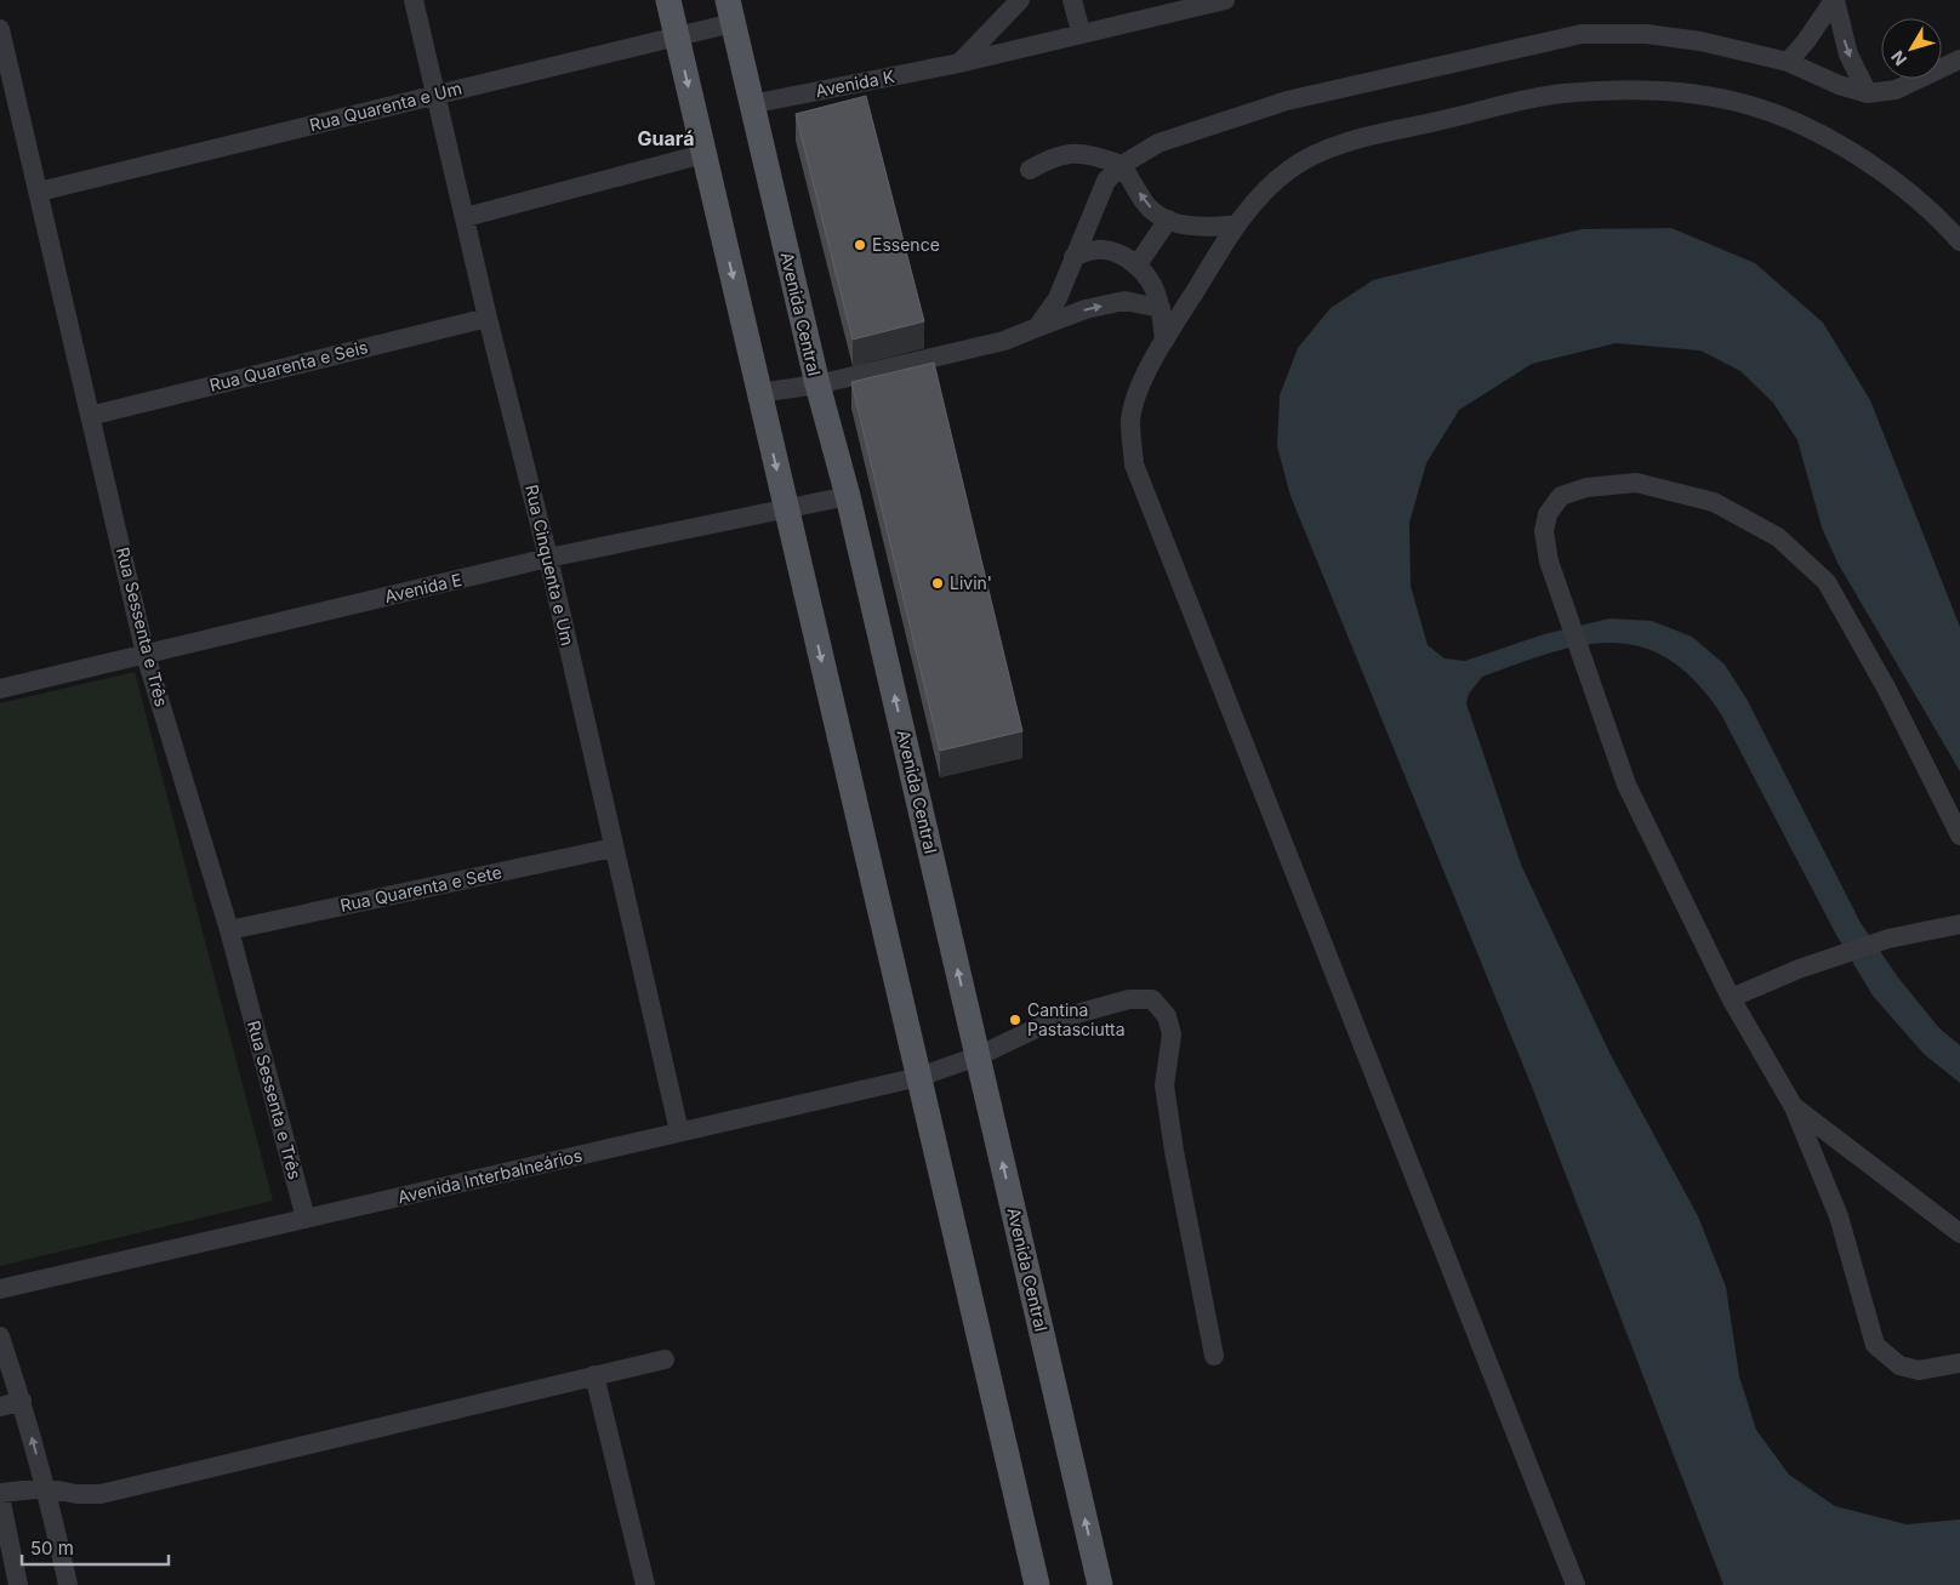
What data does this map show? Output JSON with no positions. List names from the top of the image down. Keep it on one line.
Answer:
{"streets":{"main road":["Avenida Central"],"street":["Avenida K","Rua Quarenta e Um","Rua Quarenta e Seis","Rua Cinquenta e Um","Avenida E","Rua Sessenta e Três","Rua Quarenta e Sete","Avenida Interbalneários"]},"crossings":[["Avenida K","Avenida Central"],["Rua Quarenta e Um","Avenida Central"],["Rua Quarenta e Um","Rua Cinquenta e Um"],["Rua Quarenta e Um","Rua Sessenta e Três"],["Avenida Central","Avenida E"],["Avenida Central","Avenida Interbalneários"],["Rua Quarenta e Seis","Rua Cinquenta e Um"],["Rua Quarenta e Seis","Rua Sessenta e Três"],["Rua Cinquenta e Um","Avenida E"],["Rua Cinquenta e Um","Rua Quarenta e Sete"],["Rua Cinquenta e Um","Avenida Interbalneários"],["Avenida E","Rua Sessenta e Três"],["Rua Sessenta e Três","Rua Quarenta e Sete"],["Rua Sessenta e Três","Avenida Interbalneários"]],"districts":["Guará"],"places":["Essence","Livin'","Cantina Pastasciutta"],"scale_bar":"50 m","north":"bottom left"}
